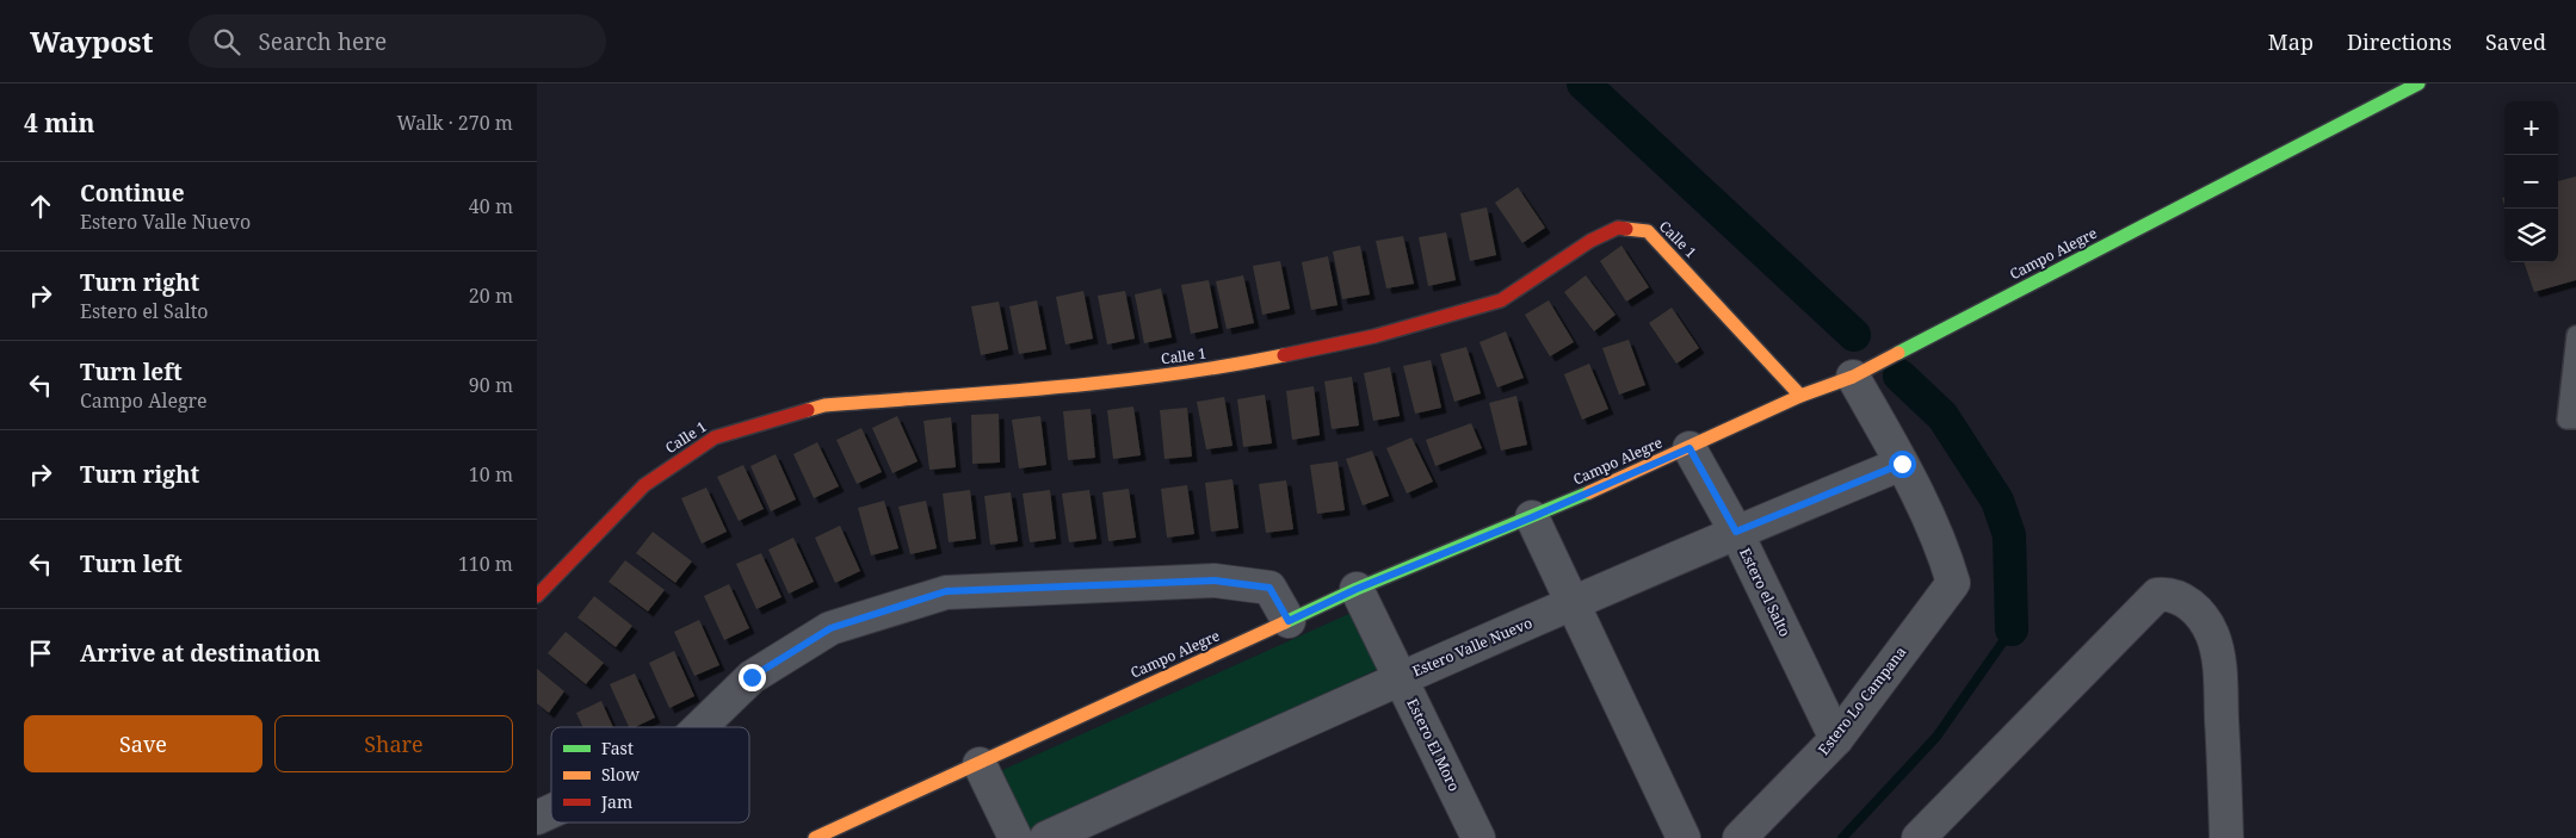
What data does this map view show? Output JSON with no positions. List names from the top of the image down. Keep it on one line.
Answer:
{"streets":{"street":["Calle 1","Campo Alegre","Estero el Salto","Estero Valle Nuevo","Estero Lo Campana","Estero El Moro"]},"crossings":[["Calle 1","Campo Alegre"],["Campo Alegre","Estero el Salto"],["Campo Alegre","Estero El Moro"],["Estero el Salto","Estero Valle Nuevo"],["Estero el Salto","Estero Lo Campana"],["Estero Valle Nuevo","Estero Lo Campana"],["Estero Valle Nuevo","Estero El Moro"]],"legend":["Fast","Slow","Jam"],"page":{"header":"Waypost","search":"Search here","nav":["Map","Directions","Saved"],"heading":["4 min","Walk · 270 m"],"map_buttons":["+","−"],"list":[["Continue","Estero Valle Nuevo","40 m"],["Turn right","Estero el Salto","20 m"],["Turn left","Campo Alegre","90 m"],["Turn right","10 m"],["Turn left","110 m"],"Arrive at destination"],"buttons":["Save","Share"]}}
